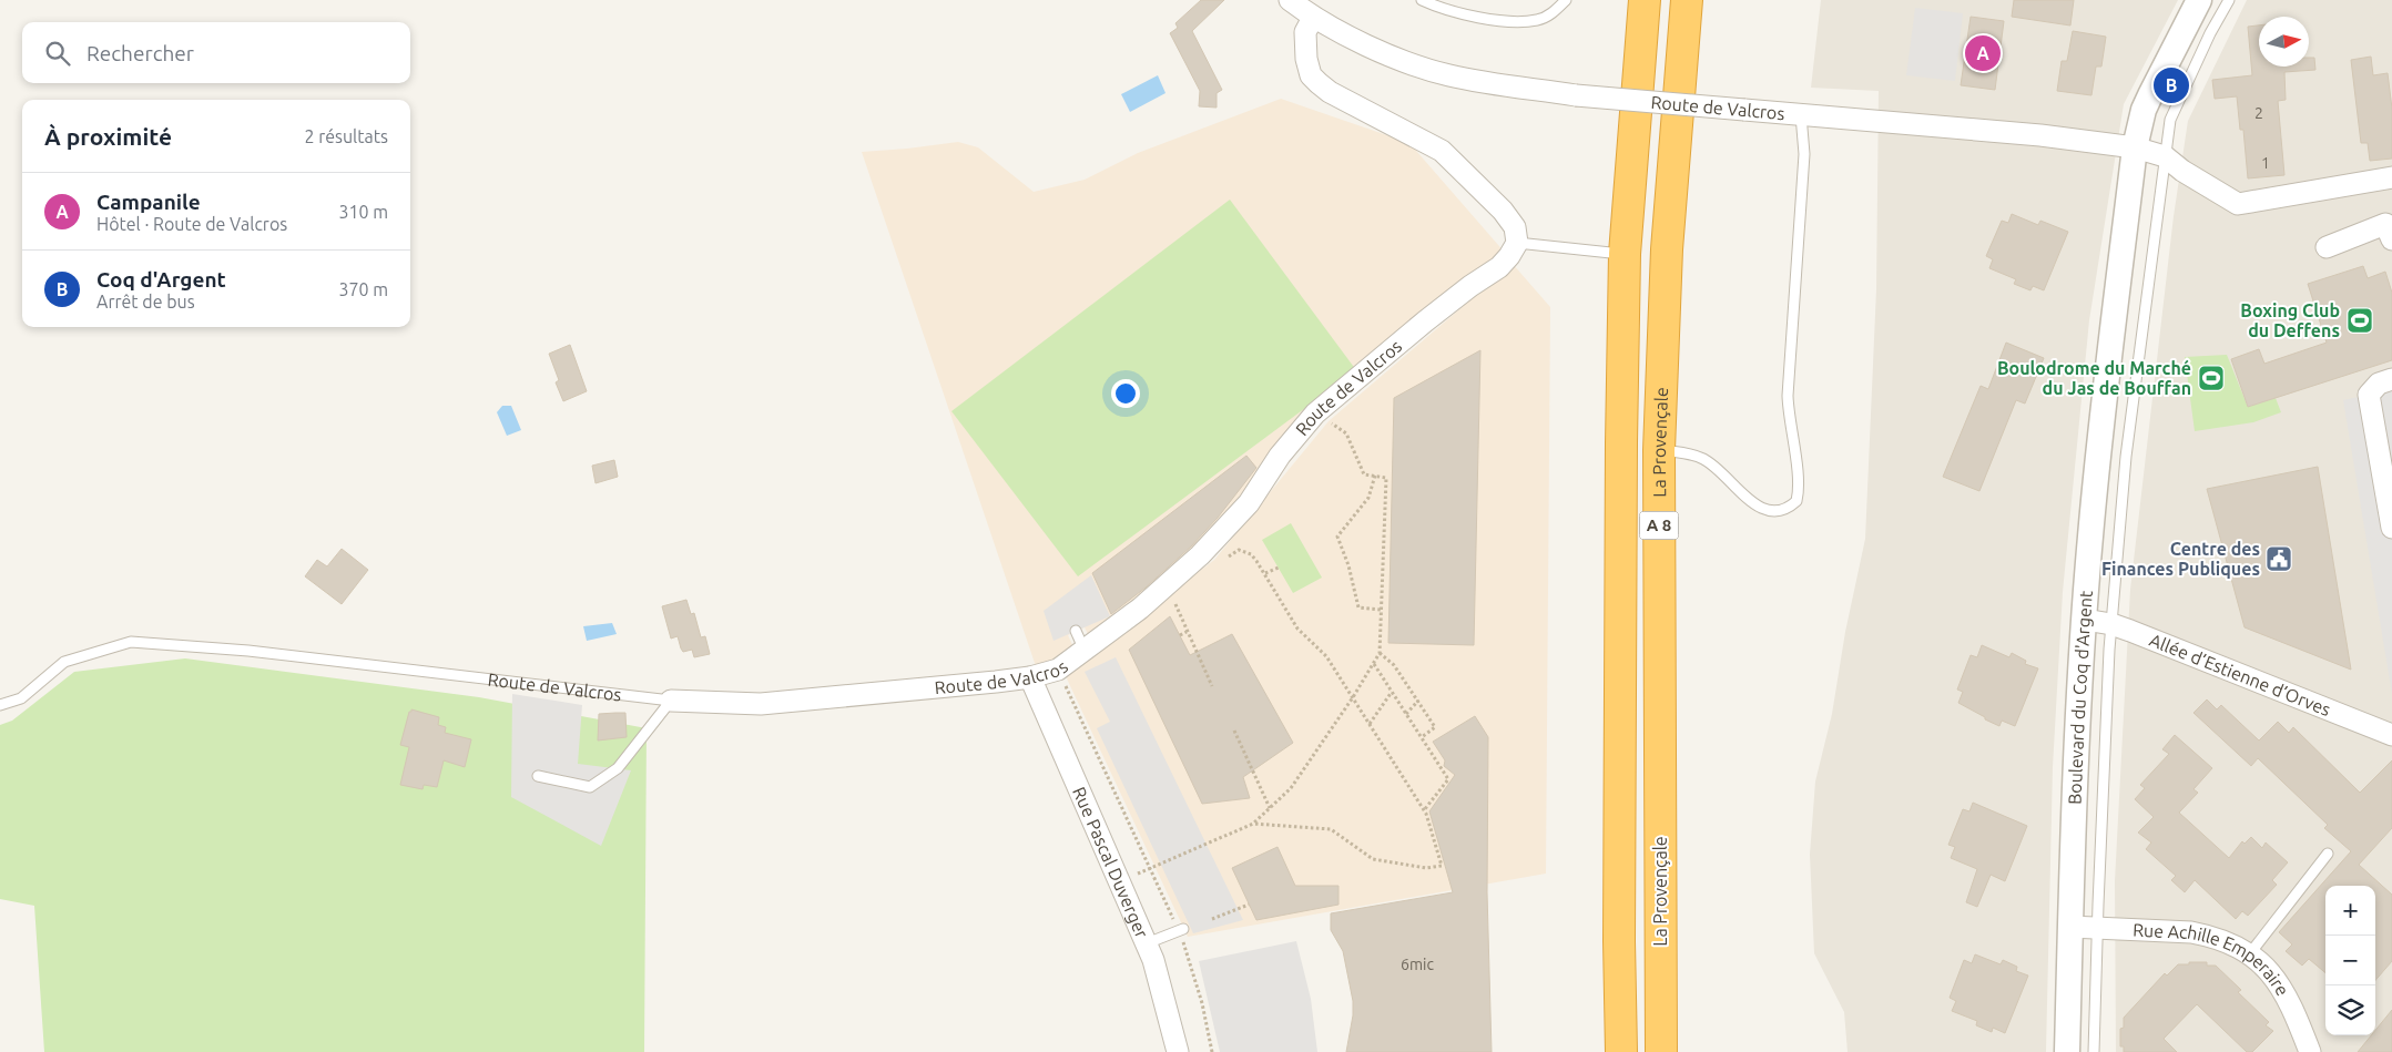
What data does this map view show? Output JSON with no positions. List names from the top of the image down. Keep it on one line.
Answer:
{"streets":{"highway":["La Provençale","A 8"],"street":["Route de Valcros","Allée d’Estienne d’Orves","Boulevard du Coq d'Argent","Rue Pascal Duverger","Rue Achille Emperaire"]},"crossings":[["Route de Valcros","Boulevard du Coq d'Argent"],["Route de Valcros","Rue Pascal Duverger"],["Allée d’Estienne d’Orves","Boulevard du Coq d'Argent"],["Boulevard du Coq d'Argent","Rue Achille Emperaire"]],"places":{"sports":["Boxing Club du Deffens","Boulodrome du Marché du Jas de Bouffan"],"public building":["Centre des Finances Publiques"]},"house_numbers":["2","1","6mic"],"north":"right","page":{"search":"Rechercher","pins":["A","B"],"heading":["À proximité","2 résultats"],"list":[{"mark":"A","name":"Campanile","note":"Hôtel · Route de Valcros","value":"310 m"},{"mark":"B","name":"Coq d'Argent","note":"Arrêt de bus","value":"370 m"}],"map_buttons":["+","−"]}}
